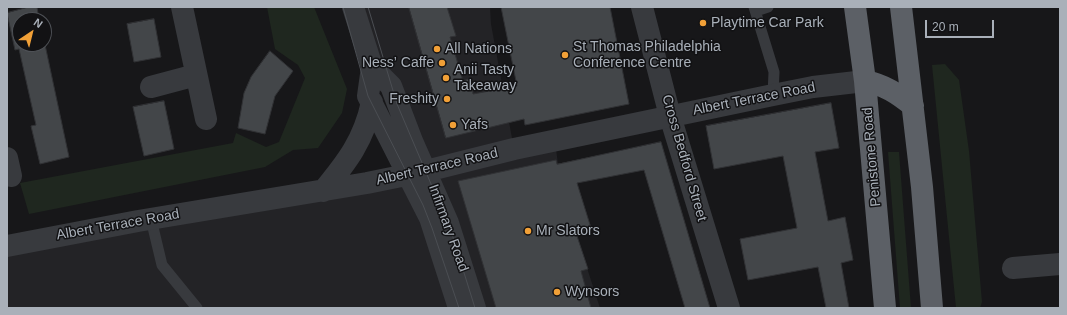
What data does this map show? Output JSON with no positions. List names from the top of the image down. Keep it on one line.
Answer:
{"streets":{"highway":["Penistone Road"],"street":["Albert Terrace Road","Cross Bedford Street","Infirmary Road"]},"crossings":[["Albert Terrace Road","Penistone Road"],["Albert Terrace Road","Cross Bedford Street"],["Albert Terrace Road","Infirmary Road"]],"places":["Playtime Car Park","All Nations","St Thomas Philadelphia Conference Centre","Ness’ Caffe","Anii Tasty Takeaway","Freshity","Yafs","Mr Slators","Wynsors"],"scale_bar":"20 m","north":"top right"}
